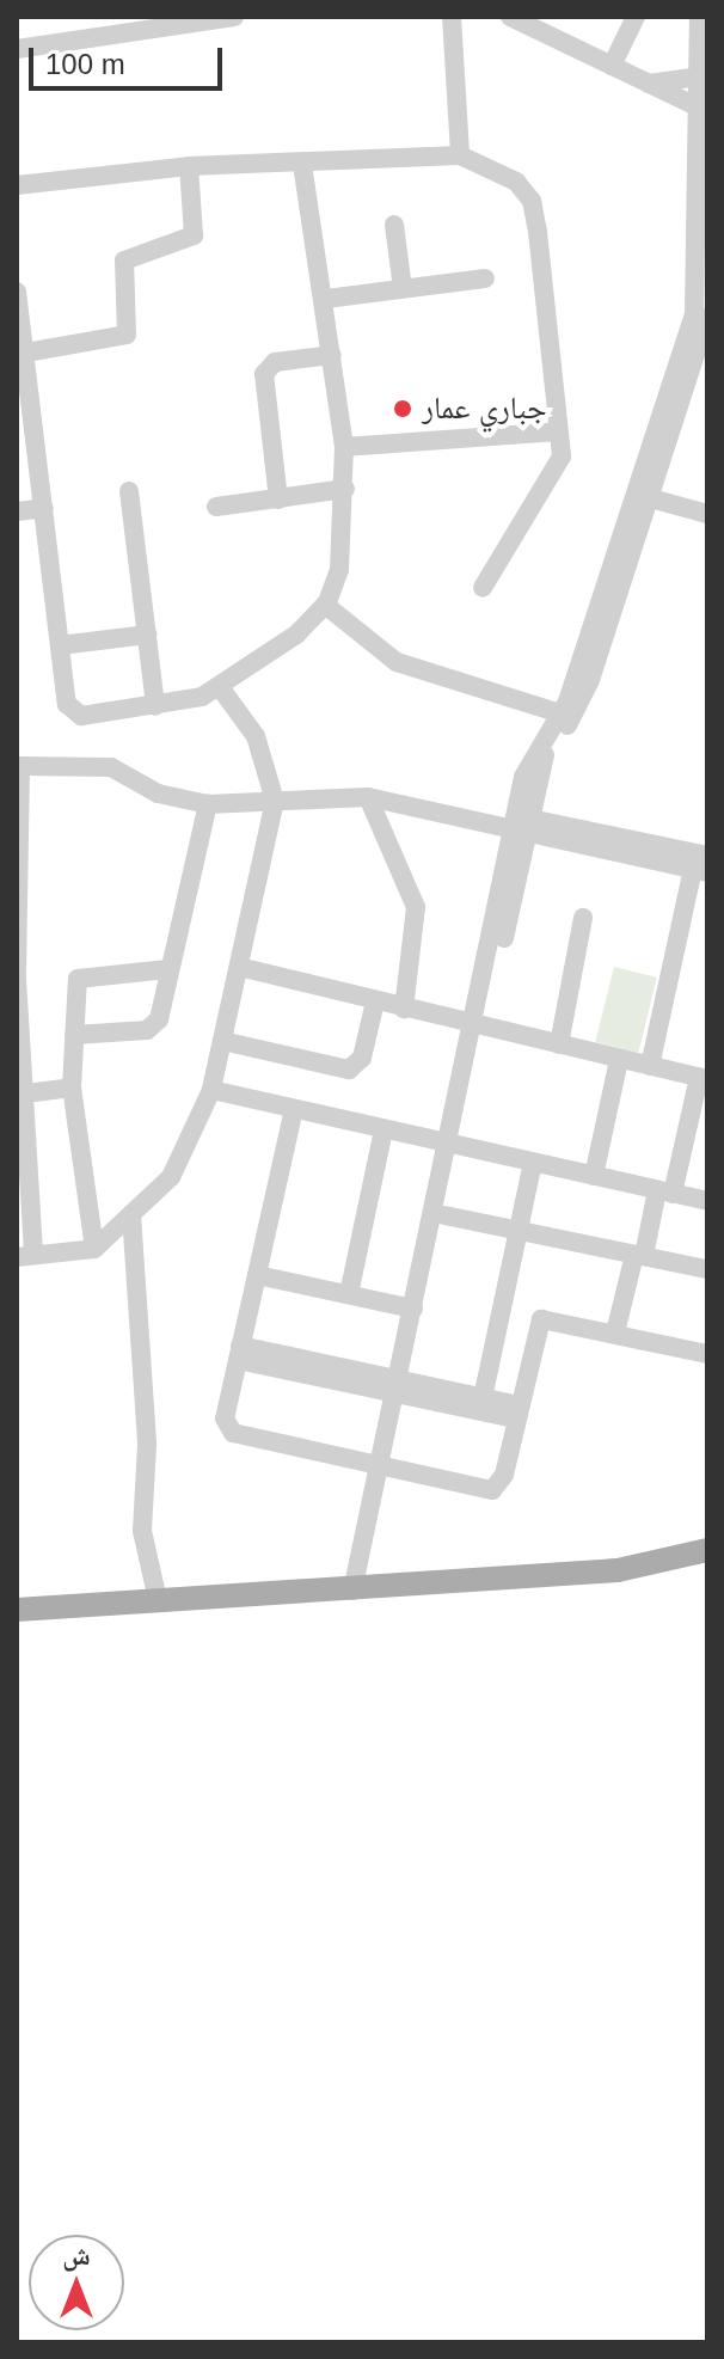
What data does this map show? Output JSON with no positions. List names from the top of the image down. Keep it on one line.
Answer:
{"places":["جباري عمار"],"scale_bar":"100 m","north":"top"}
